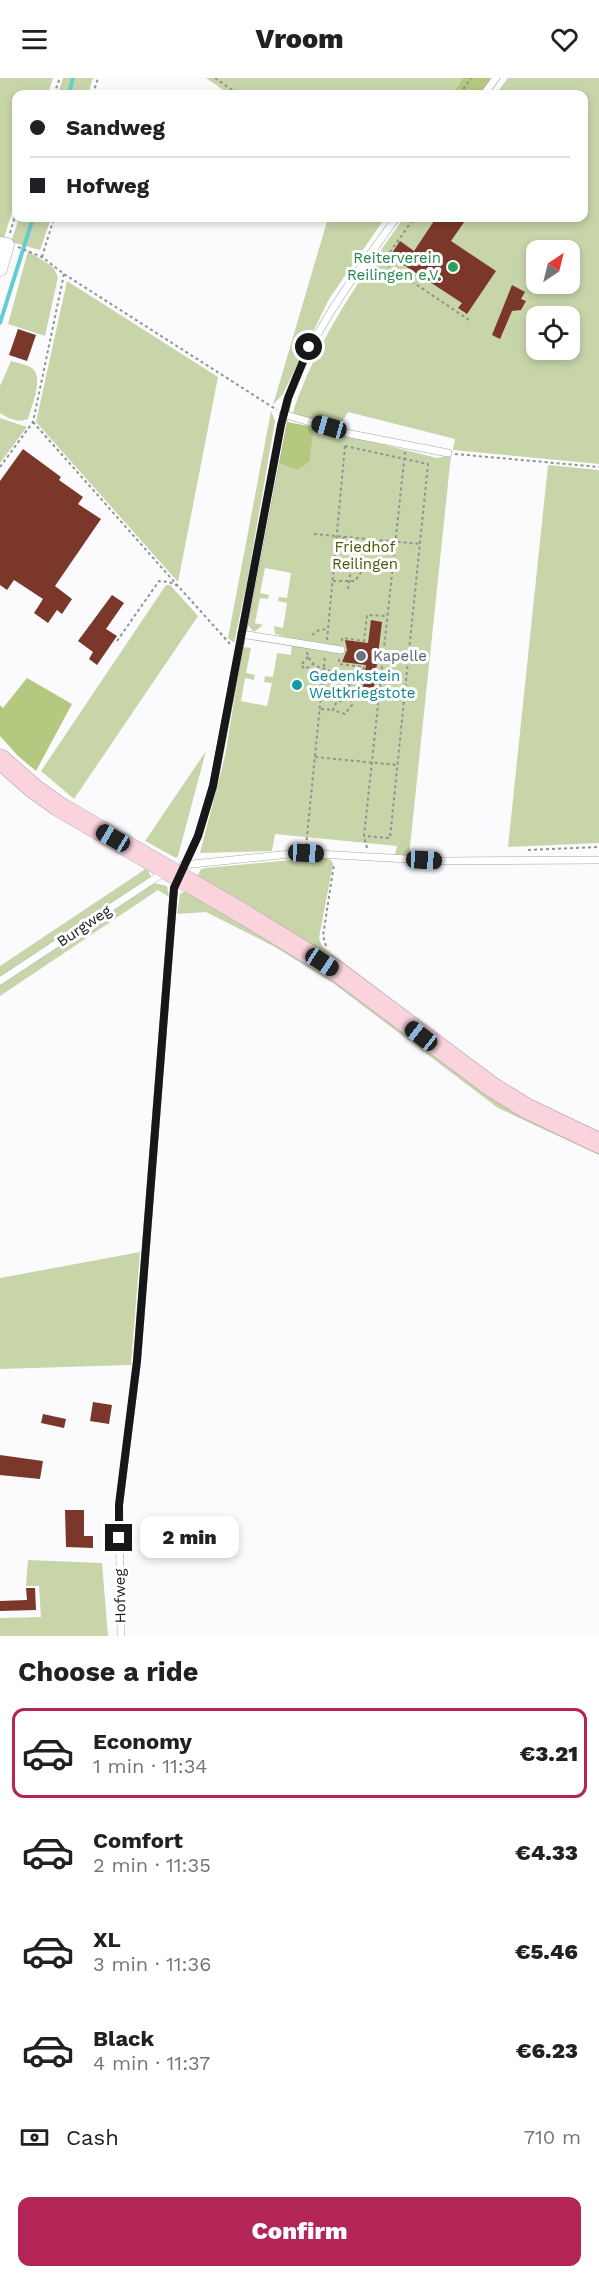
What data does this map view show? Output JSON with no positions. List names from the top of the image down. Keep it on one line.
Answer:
{"streets":{"lane":["Burgweg","Hofweg"]},"crossings":[["Burgweg","Hofweg"]],"parks":["Friedhof Reilingen"],"places":["Reiterverein Reilingen e.V.","Kapelle","Gedenkstein Weltkriegstote"],"north":"top right","page":{"header":"Vroom","banner":["Sandweg","Hofweg"],"bubble":"2 min","heading":"Choose a ride","list":[{"name":"Economy","note":"1 min · 11:34","value":"€3.21"},{"name":"Comfort","note":"2 min · 11:35","value":"€4.33"},{"name":"XL","note":"3 min · 11:36","value":"€5.46"},{"name":"Black","note":"4 min · 11:37","value":"€6.23"}],"pay":["Cash","710 m"],"buttons":"Confirm"}}
